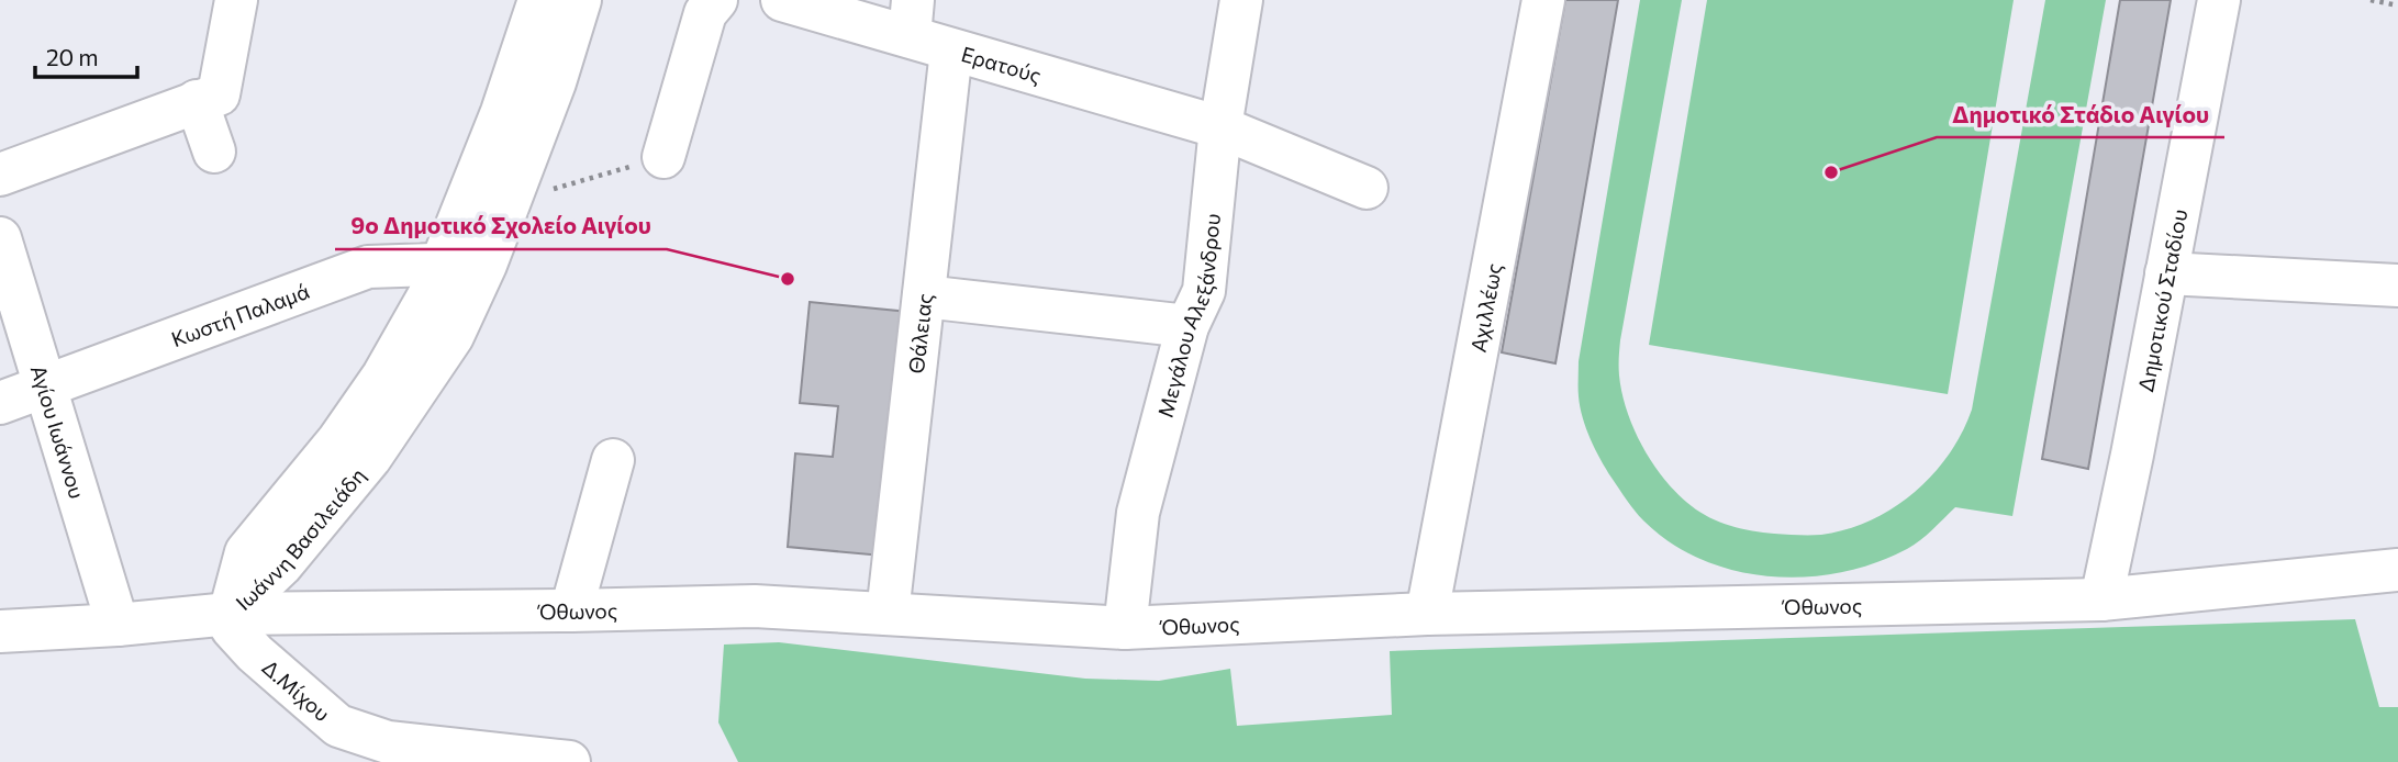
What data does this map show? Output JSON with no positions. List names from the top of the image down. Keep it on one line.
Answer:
{"streets":{"street":["Ερατούς","Δημοτικού Σταδίου","Αχιλλέως","Κωστή Παλαμά","Μεγάλου Αλεξάνδρου","Θάλειας","Αγίου Ιωάννου","Ιωάννη Βασιλειάδη","Όθωνος","Δ.Μίχου"]},"crossings":[["Ερατούς","Μεγάλου Αλεξάνδρου"],["Ερατούς","Θάλειας"],["Δημοτικού Σταδίου","Όθωνος"],["Αχιλλέως","Όθωνος"],["Κωστή Παλαμά","Αγίου Ιωάννου"],["Κωστή Παλαμά","Ιωάννη Βασιλειάδη"],["Μεγάλου Αλεξάνδρου","Όθωνος"],["Θάλειας","Όθωνος"],["Αγίου Ιωάννου","Όθωνος"],["Ιωάννη Βασιλειάδη","Όθωνος"],["Ιωάννη Βασιλειάδη","Δ.Μίχου"],["Όθωνος","Δ.Μίχου"]],"places":["Δημοτικό Στάδιο Αιγίου","9ο Δημοτικό Σχολείο Αιγίου"],"scale_bar":"20 m"}
